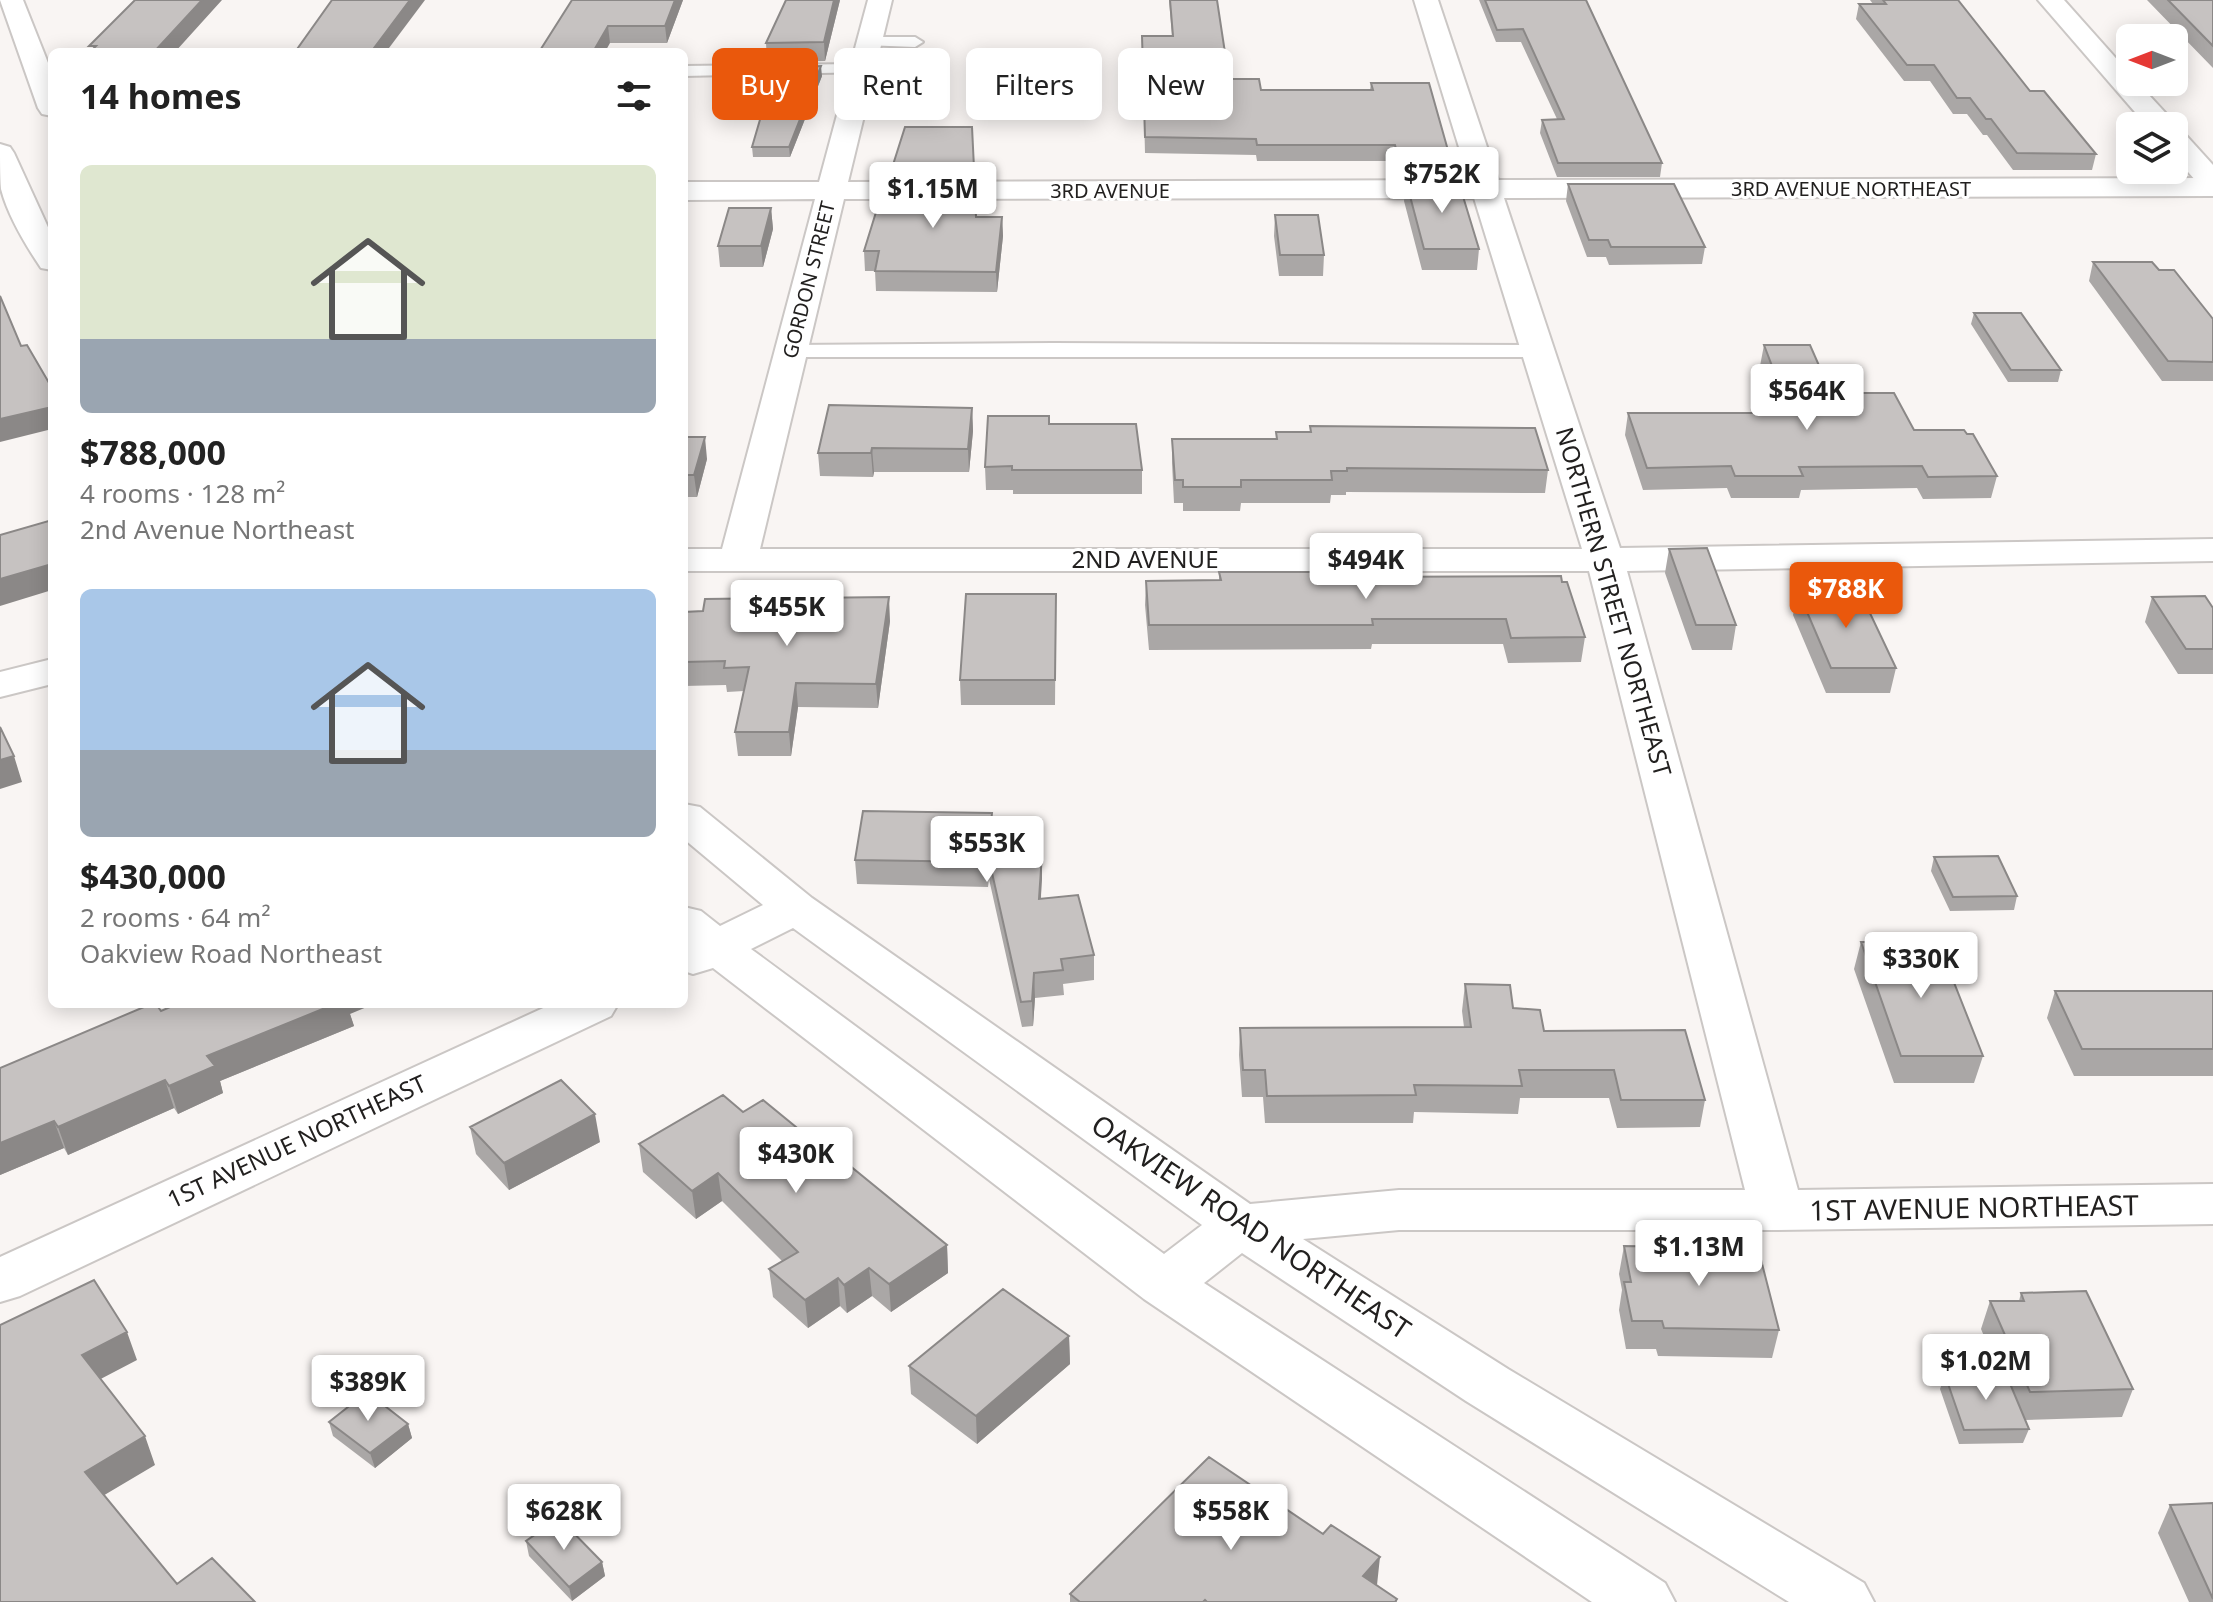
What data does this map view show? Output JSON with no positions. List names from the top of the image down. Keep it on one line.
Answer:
{"streets":{"street":["3RD AVENUE NORTHEAST","3RD AVENUE","GORDON STREET","2ND AVENUE","NORTHERN STREET NORTHEAST","1ST AVENUE NORTHEAST","OAKVIEW ROAD NORTHEAST"]},"crossings":[["3RD AVENUE NORTHEAST","3RD AVENUE"],["3RD AVENUE NORTHEAST","NORTHERN STREET NORTHEAST"],["3RD AVENUE","GORDON STREET"],["3RD AVENUE","NORTHERN STREET NORTHEAST"],["GORDON STREET","2ND AVENUE"],["2ND AVENUE","NORTHERN STREET NORTHEAST"],["NORTHERN STREET NORTHEAST","1ST AVENUE NORTHEAST"],["1ST AVENUE NORTHEAST","OAKVIEW ROAD NORTHEAST"]],"north":"left","page":{"chip":["Buy","Rent","Filters","New"],"heading":"14 homes","list":[{"name":"$788,000","note":"4 rooms · 128 m² · 2nd Avenue Northeast"},{"name":"$430,000","note":"2 rooms · 64 m² · Oakview Road Northeast"}],"price":["$752K","$1.15M","$564K","$494K","$788K","$455K","$553K","$330K","$430K","$1.13M","$1.02M","$389K","$628K","$558K"]}}
